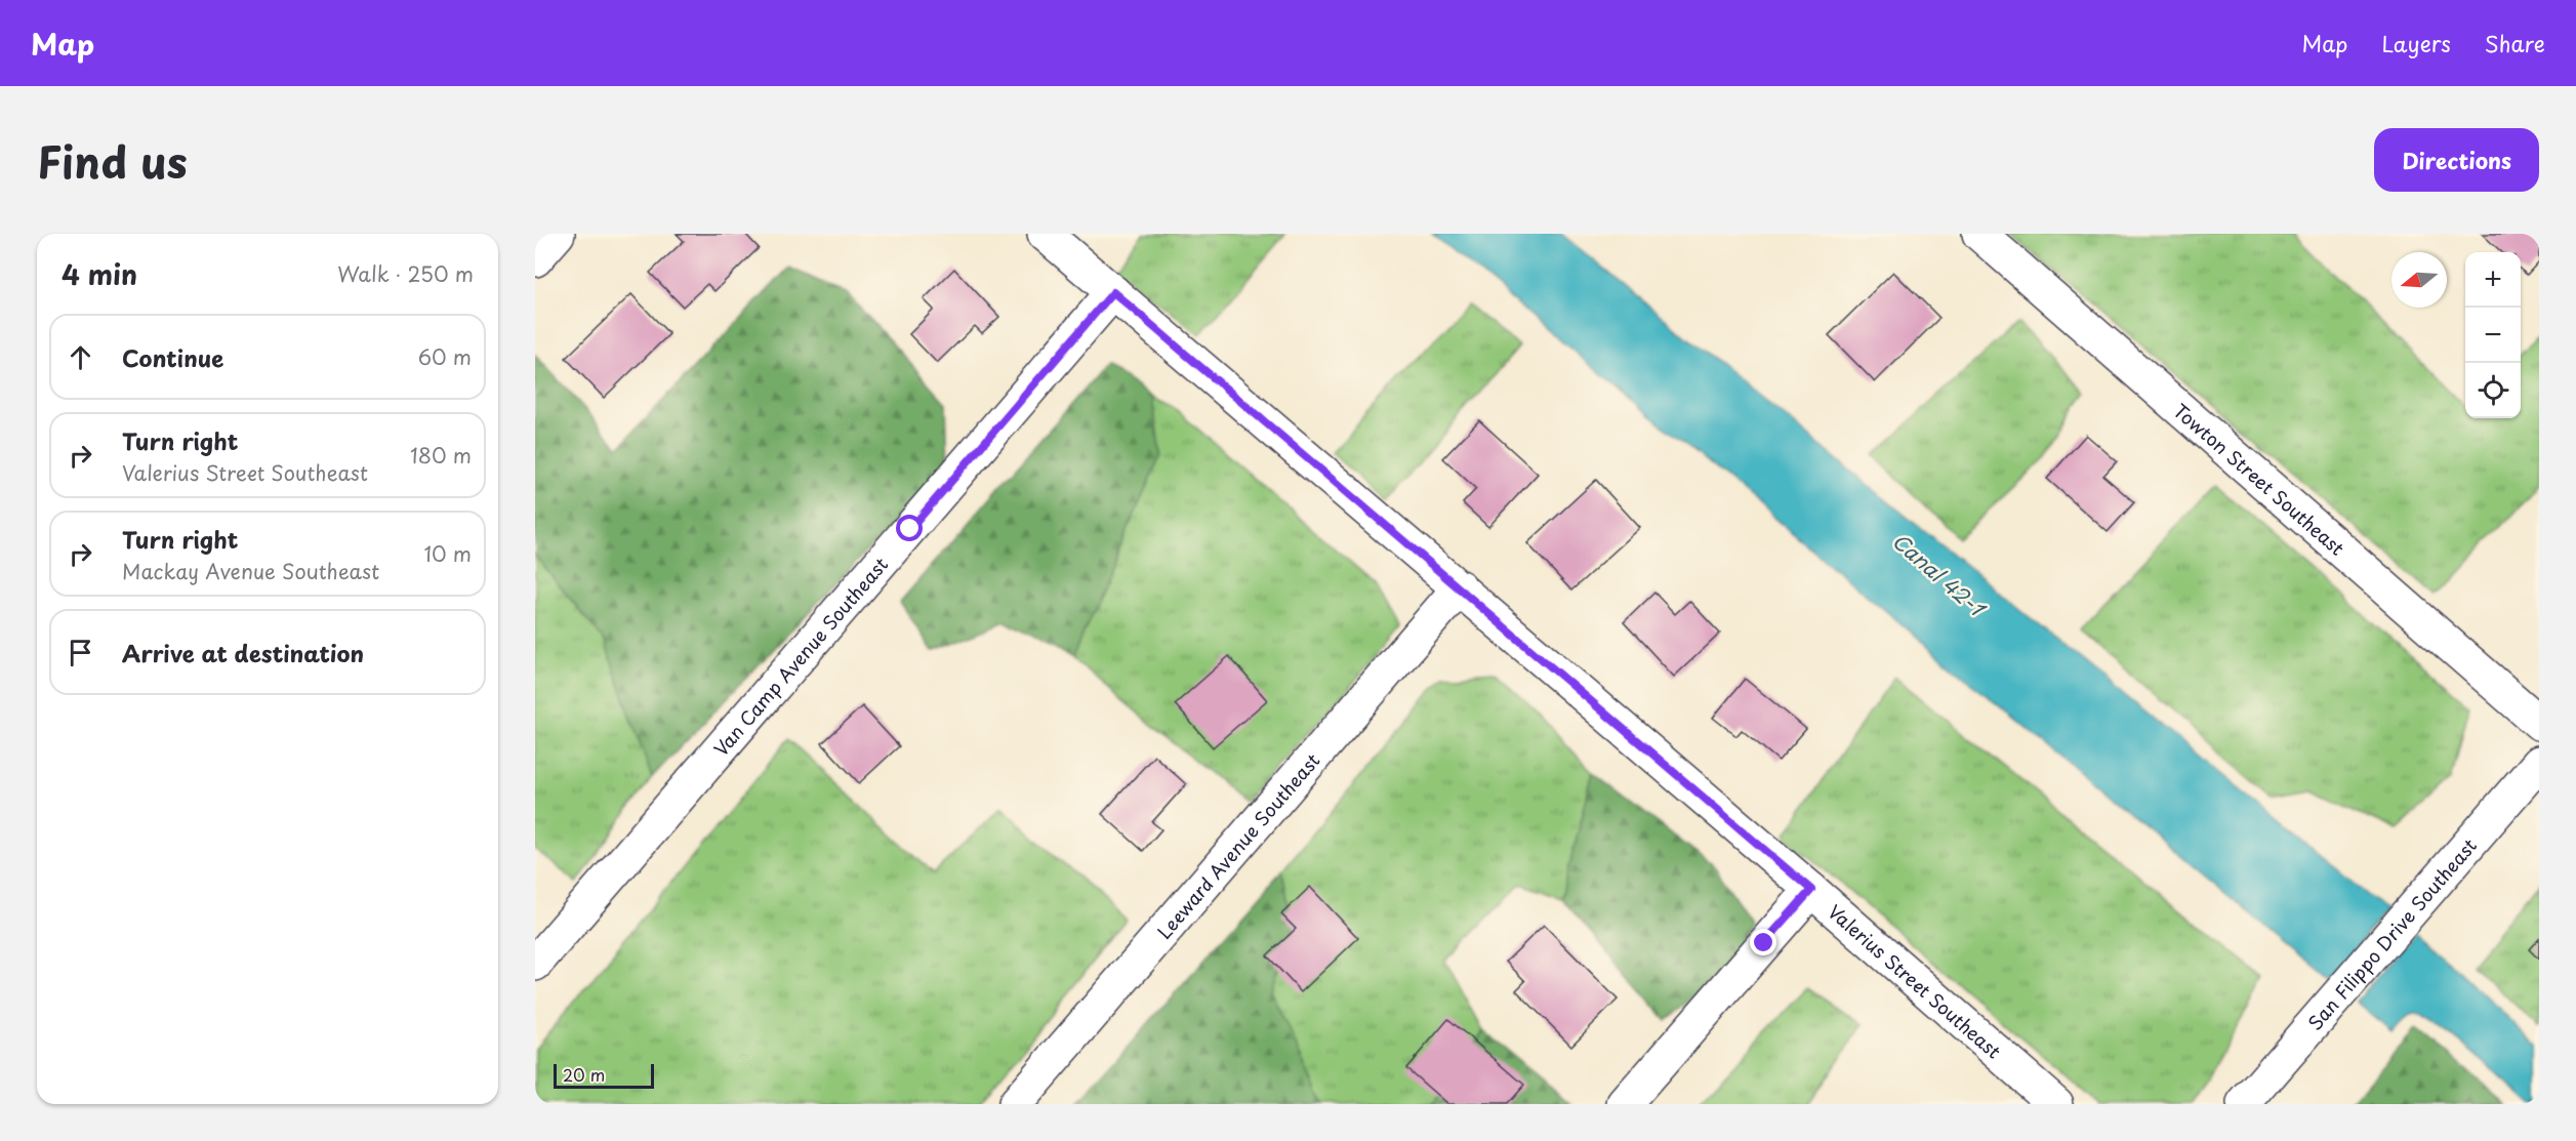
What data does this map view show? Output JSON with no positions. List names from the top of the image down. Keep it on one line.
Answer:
{"streets":{"street":["Towton Street Southeast","Van Camp Avenue Southeast","Leeward Avenue Southeast","San Filippo Drive Southeast","Valerius Street Southeast"]},"crossings":[["Van Camp Avenue Southeast","Valerius Street Southeast"],["Leeward Avenue Southeast","Valerius Street Southeast"]],"water":["Canal 42-1"],"scale_bar":"20 m","north":"left","page":{"header":"Map","nav":["Map","Layers","Share"],"title":"Find us","buttons":"Directions","heading":["4 min","Walk · 250 m"],"map_buttons":["+","−"],"list":[["Continue","60 m"],["Turn right","Valerius Street Southeast","180 m"],["Turn right","Mackay Avenue Southeast","10 m"],"Arrive at destination"],"scale":"20 m"}}
